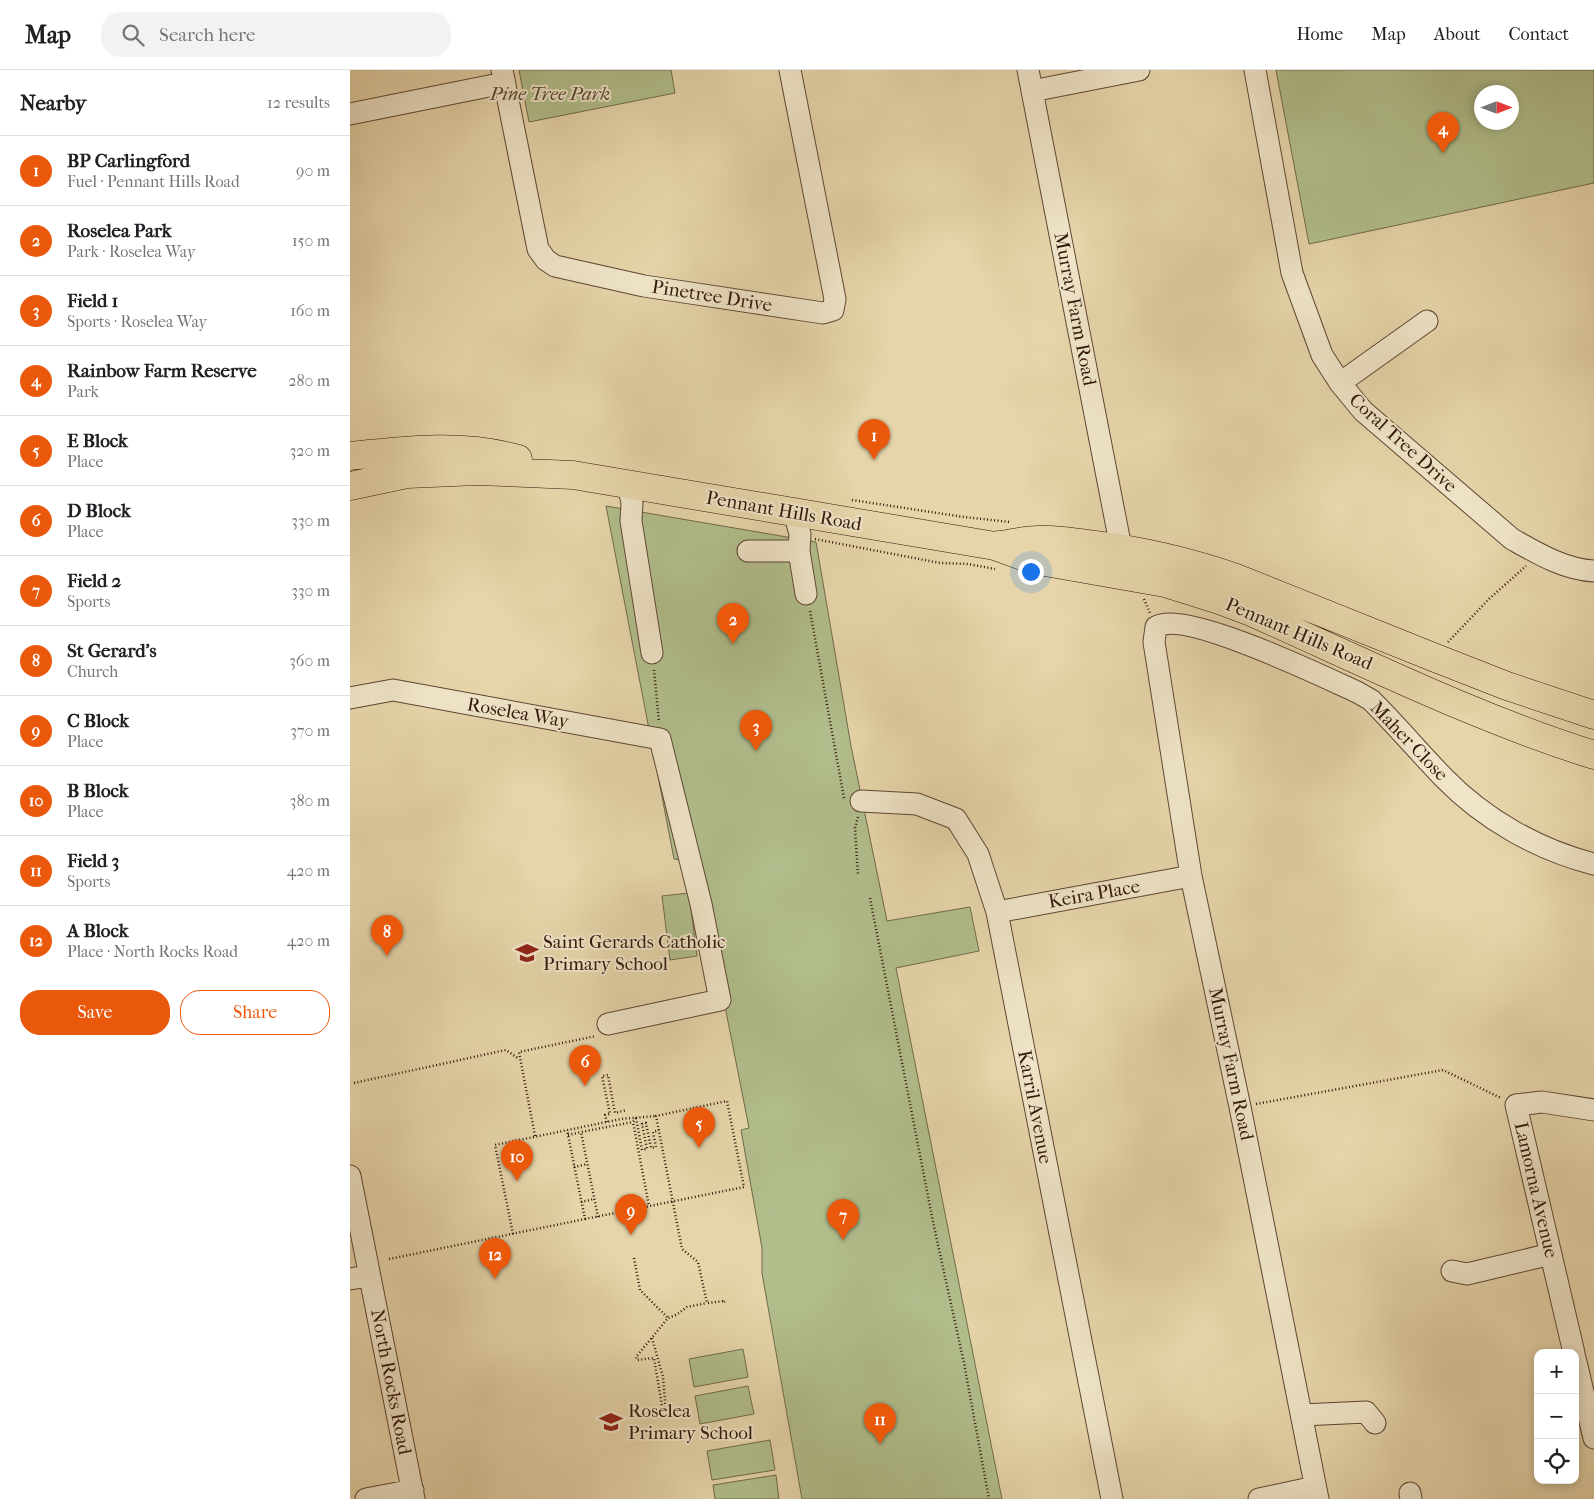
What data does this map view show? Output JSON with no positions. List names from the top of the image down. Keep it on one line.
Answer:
{"streets":{"highway":["Pennant Hills Road"],"street":["Pinetree Drive","Murray Farm Road","Coral Tree Drive","Roselea Way","Maher Close","Keira Place","Karril Avenue","Lamorna Avenue","North Rocks Road"]},"crossings":[["Murray Farm Road","Pennant Hills Road"],["Murray Farm Road","Maher Close"],["Murray Farm Road","Keira Place"],["Keira Place","Karril Avenue"]],"parks":["Pine Tree Park"],"places":{"school or university":["Saint Gerards Catholic Primary School","Roselea Primary School"]},"north":"right","page":{"header":"Map","search":"Search here","nav":["Home","Map","About","Contact"],"heading":["Nearby","12 results"],"pins":["4","1","2","3","8","6","5","10","9","7","12","11"],"list":[{"mark":"1","name":"BP Carlingford","note":"Fuel · Pennant Hills Road","value":"90 m"},{"mark":"2","name":"Roselea Park","note":"Park · Roselea Way","value":"150 m"},{"mark":"3","name":"Field 1","note":"Sports · Roselea Way","value":"160 m"},{"mark":"4","name":"Rainbow Farm Reserve","note":"Park","value":"280 m"},{"mark":"5","name":"E Block","note":"Place","value":"320 m"},{"mark":"6","name":"D Block","note":"Place","value":"330 m"},{"mark":"7","name":"Field 2","note":"Sports","value":"330 m"},{"mark":"8","name":"St Gerard's","note":"Church","value":"360 m"},{"mark":"9","name":"C Block","note":"Place","value":"370 m"},{"mark":"10","name":"B Block","note":"Place","value":"380 m"},{"mark":"11","name":"Field 3","note":"Sports","value":"420 m"},{"mark":"12","name":"A Block","note":"Place · North Rocks Road","value":"420 m"}],"buttons":["Save","Share"],"map_buttons":["+","−"]}}
